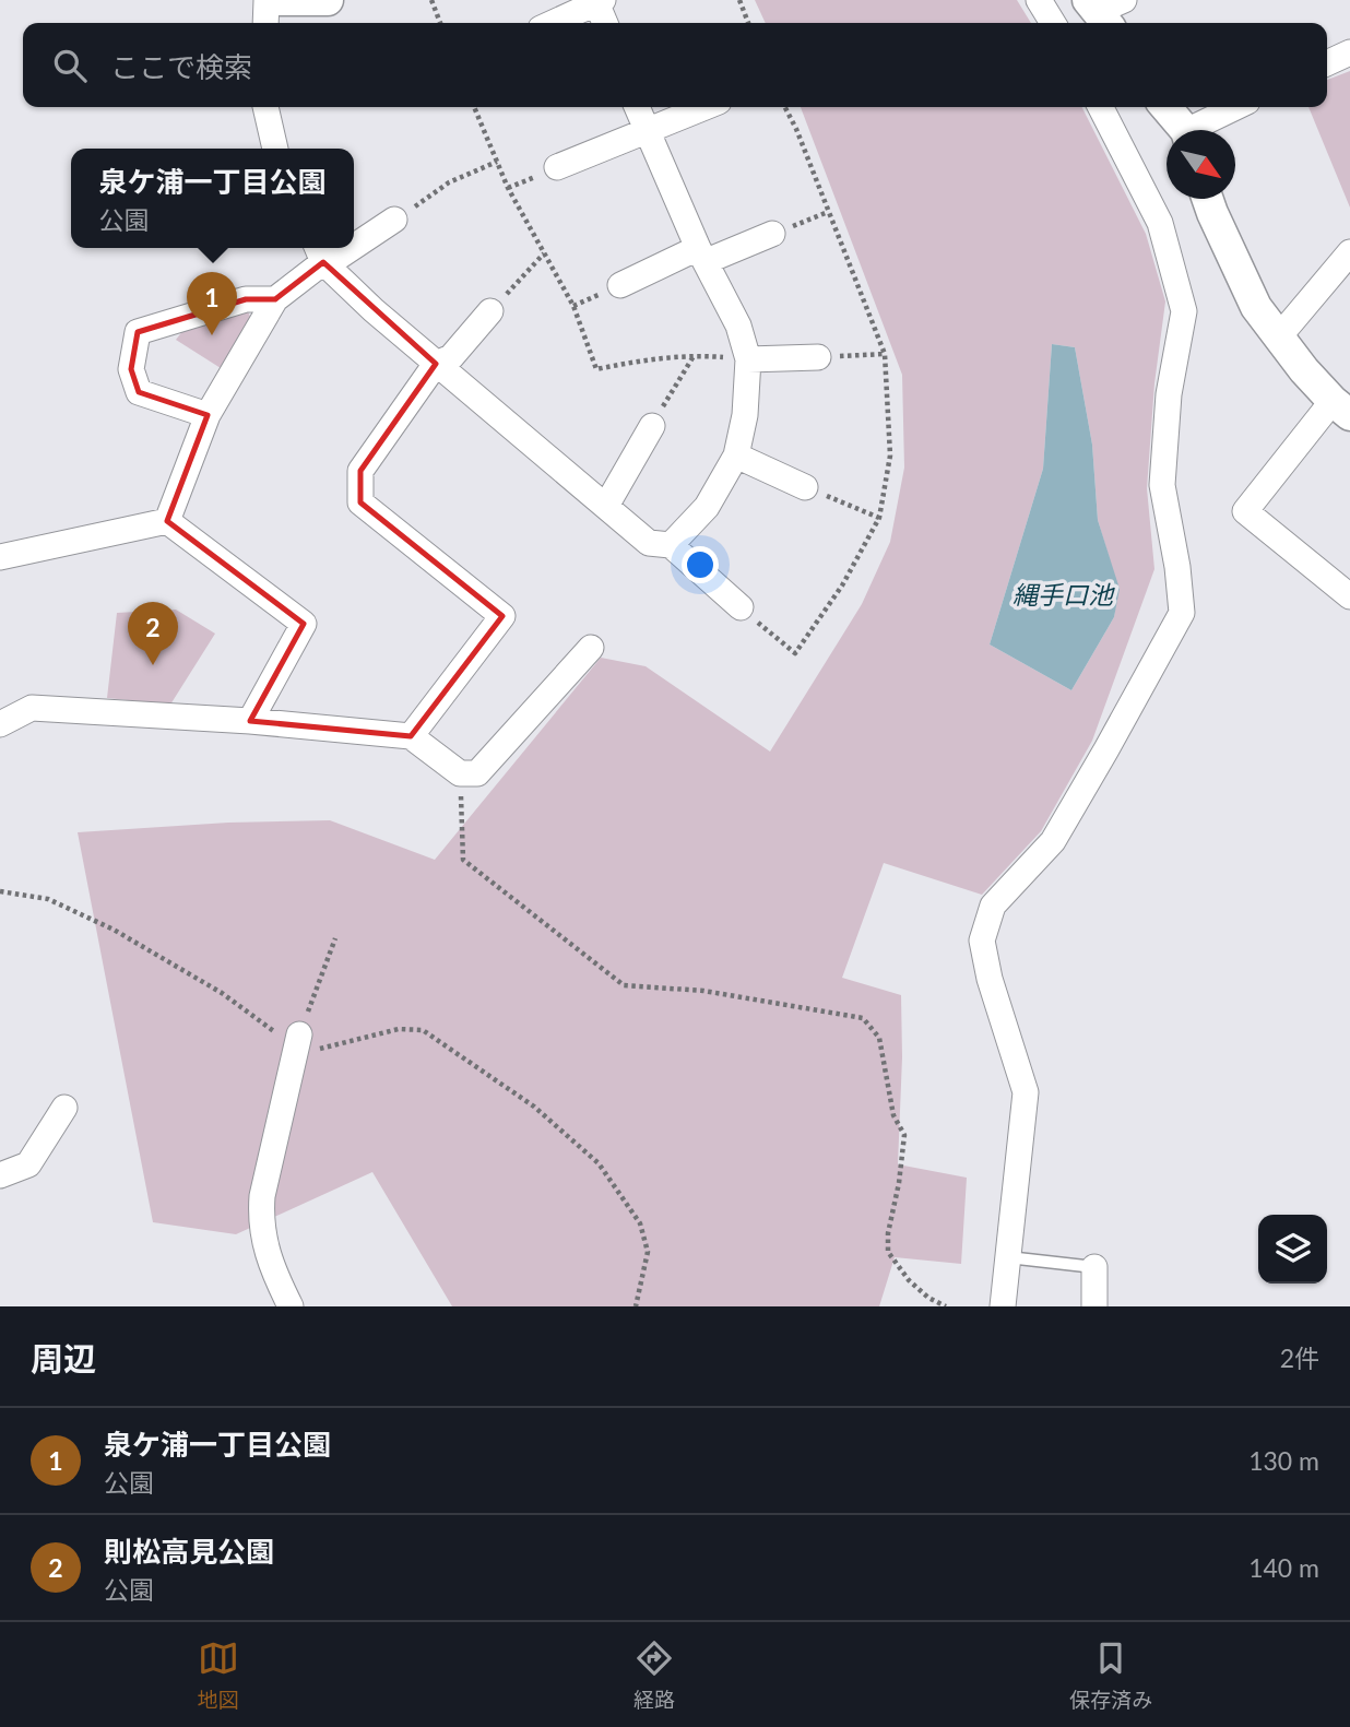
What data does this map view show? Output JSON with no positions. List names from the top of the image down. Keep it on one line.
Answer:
{"water":["縄手口池"],"north":"bottom right","page":{"search":"ここで検索","popup":["泉ケ浦一丁目公園","公園"],"pins":["1","2"],"heading":["周辺","2件"],"list":[{"mark":"1","name":"泉ケ浦一丁目公園","note":"公園","value":"130 m"},{"mark":"2","name":"則松高見公園","note":"公園","value":"140 m"}],"nav":["地図","経路","保存済み"]}}
